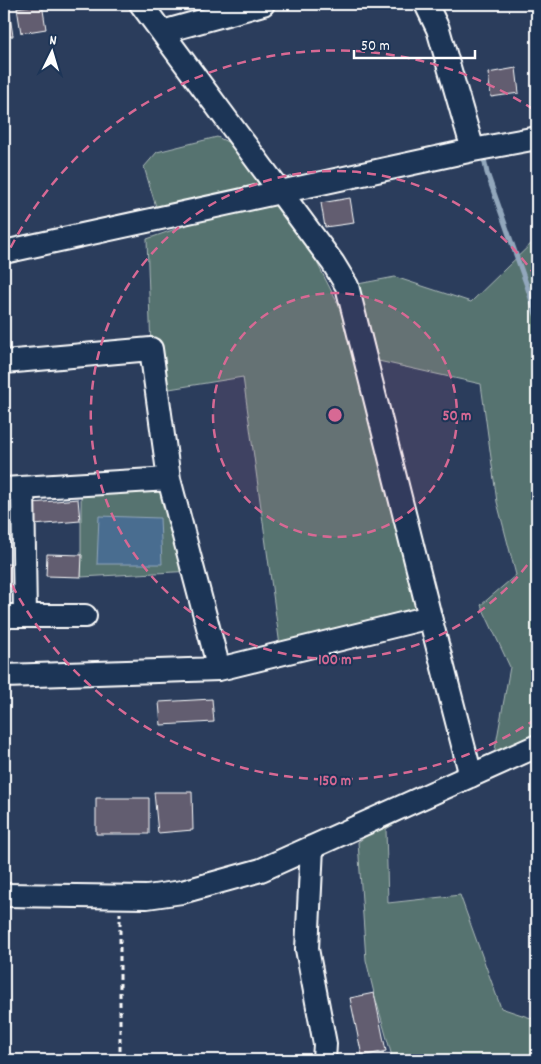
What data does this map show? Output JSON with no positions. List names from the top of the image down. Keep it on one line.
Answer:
{"scale_bar":"50 m","north":"top","rings":["50 m","100 m","150 m"]}
